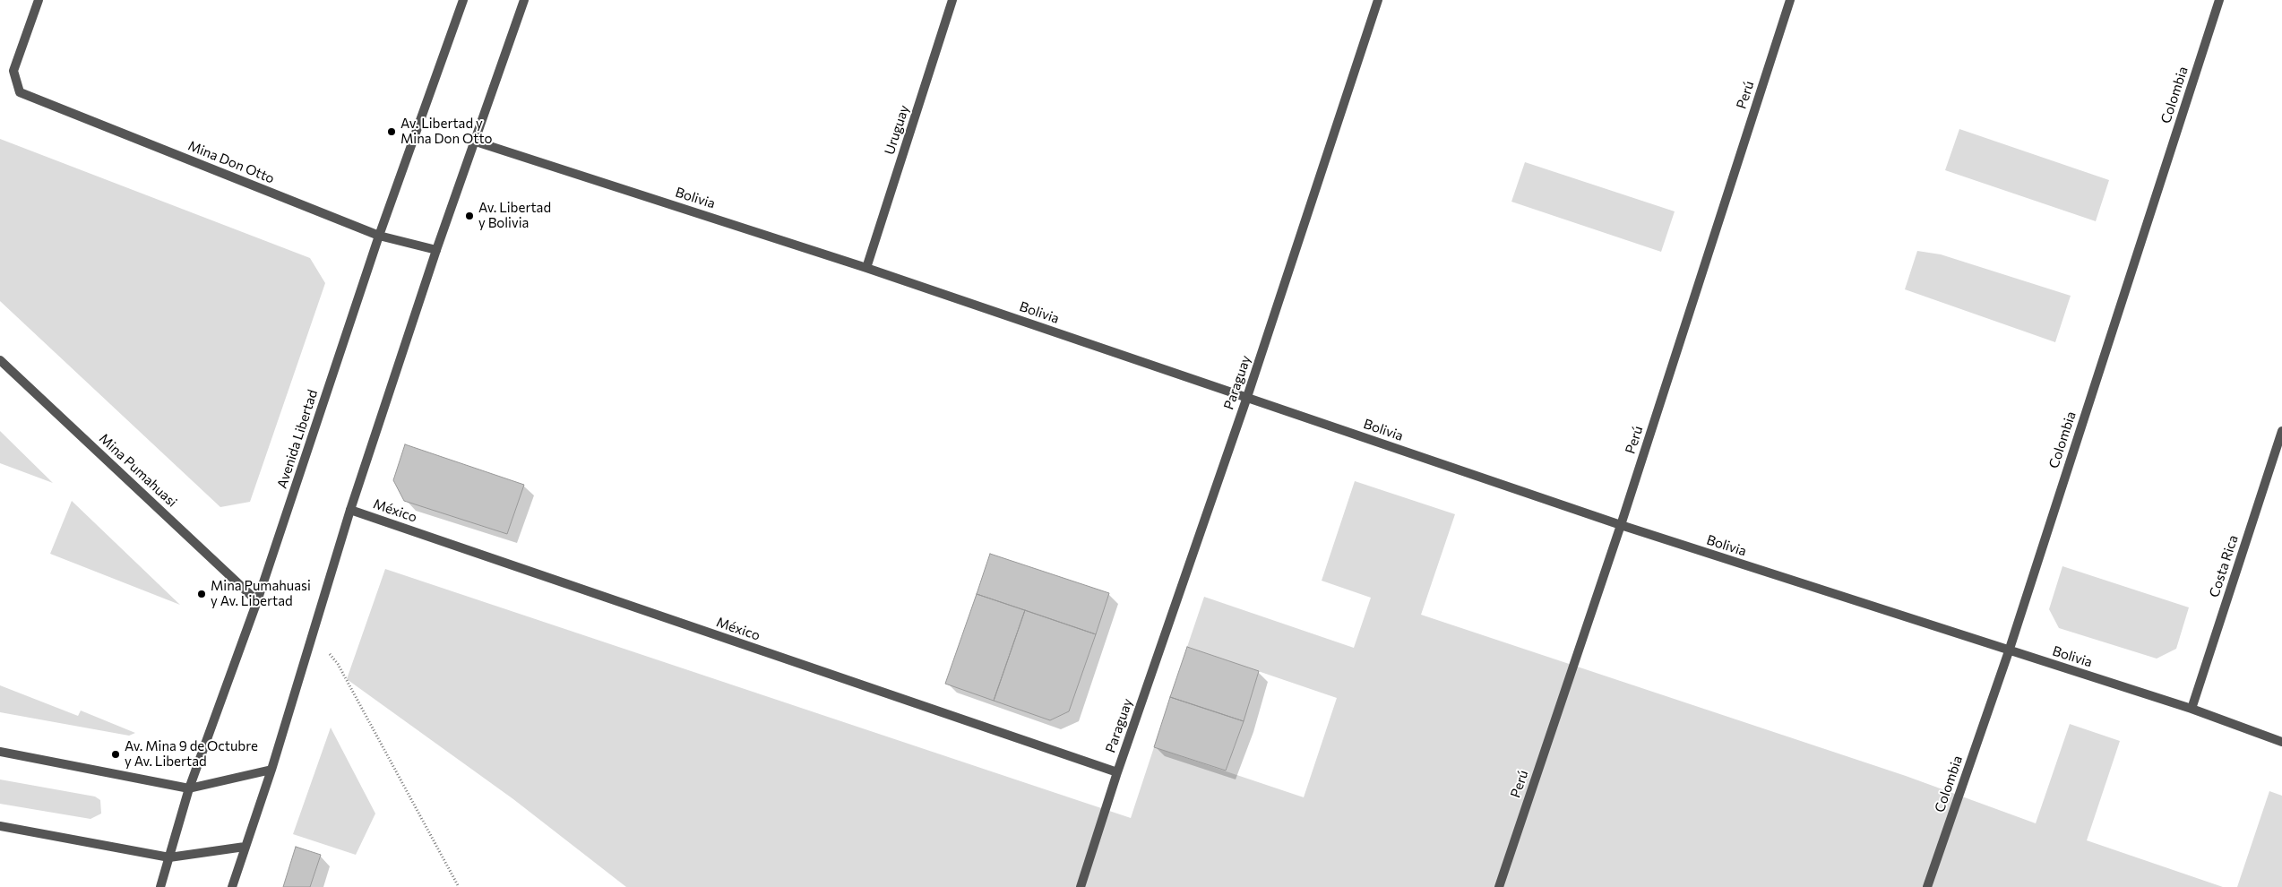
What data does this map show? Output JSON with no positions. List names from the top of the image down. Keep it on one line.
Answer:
{"streets":{"street":["Perú","Colombia","Uruguay","Mina Don Otto","Bolivia","Paraguay","Avenida Libertad","Mina Pumahuasi","México","Costa Rica"]},"crossings":[["Perú","Bolivia"],["Colombia","Bolivia"],["Uruguay","Bolivia"],["Mina Don Otto","Avenida Libertad"],["Bolivia","Paraguay"],["Bolivia","Costa Rica"],["Paraguay","México"],["Avenida Libertad","Mina Pumahuasi"]],"places":["Av. Libertad y Mina Don Otto","Av. Libertad y Bolivia","Mina Pumahuasi y Av. Libertad","Av. Mina 9 de Octubre y Av. Libertad"]}
